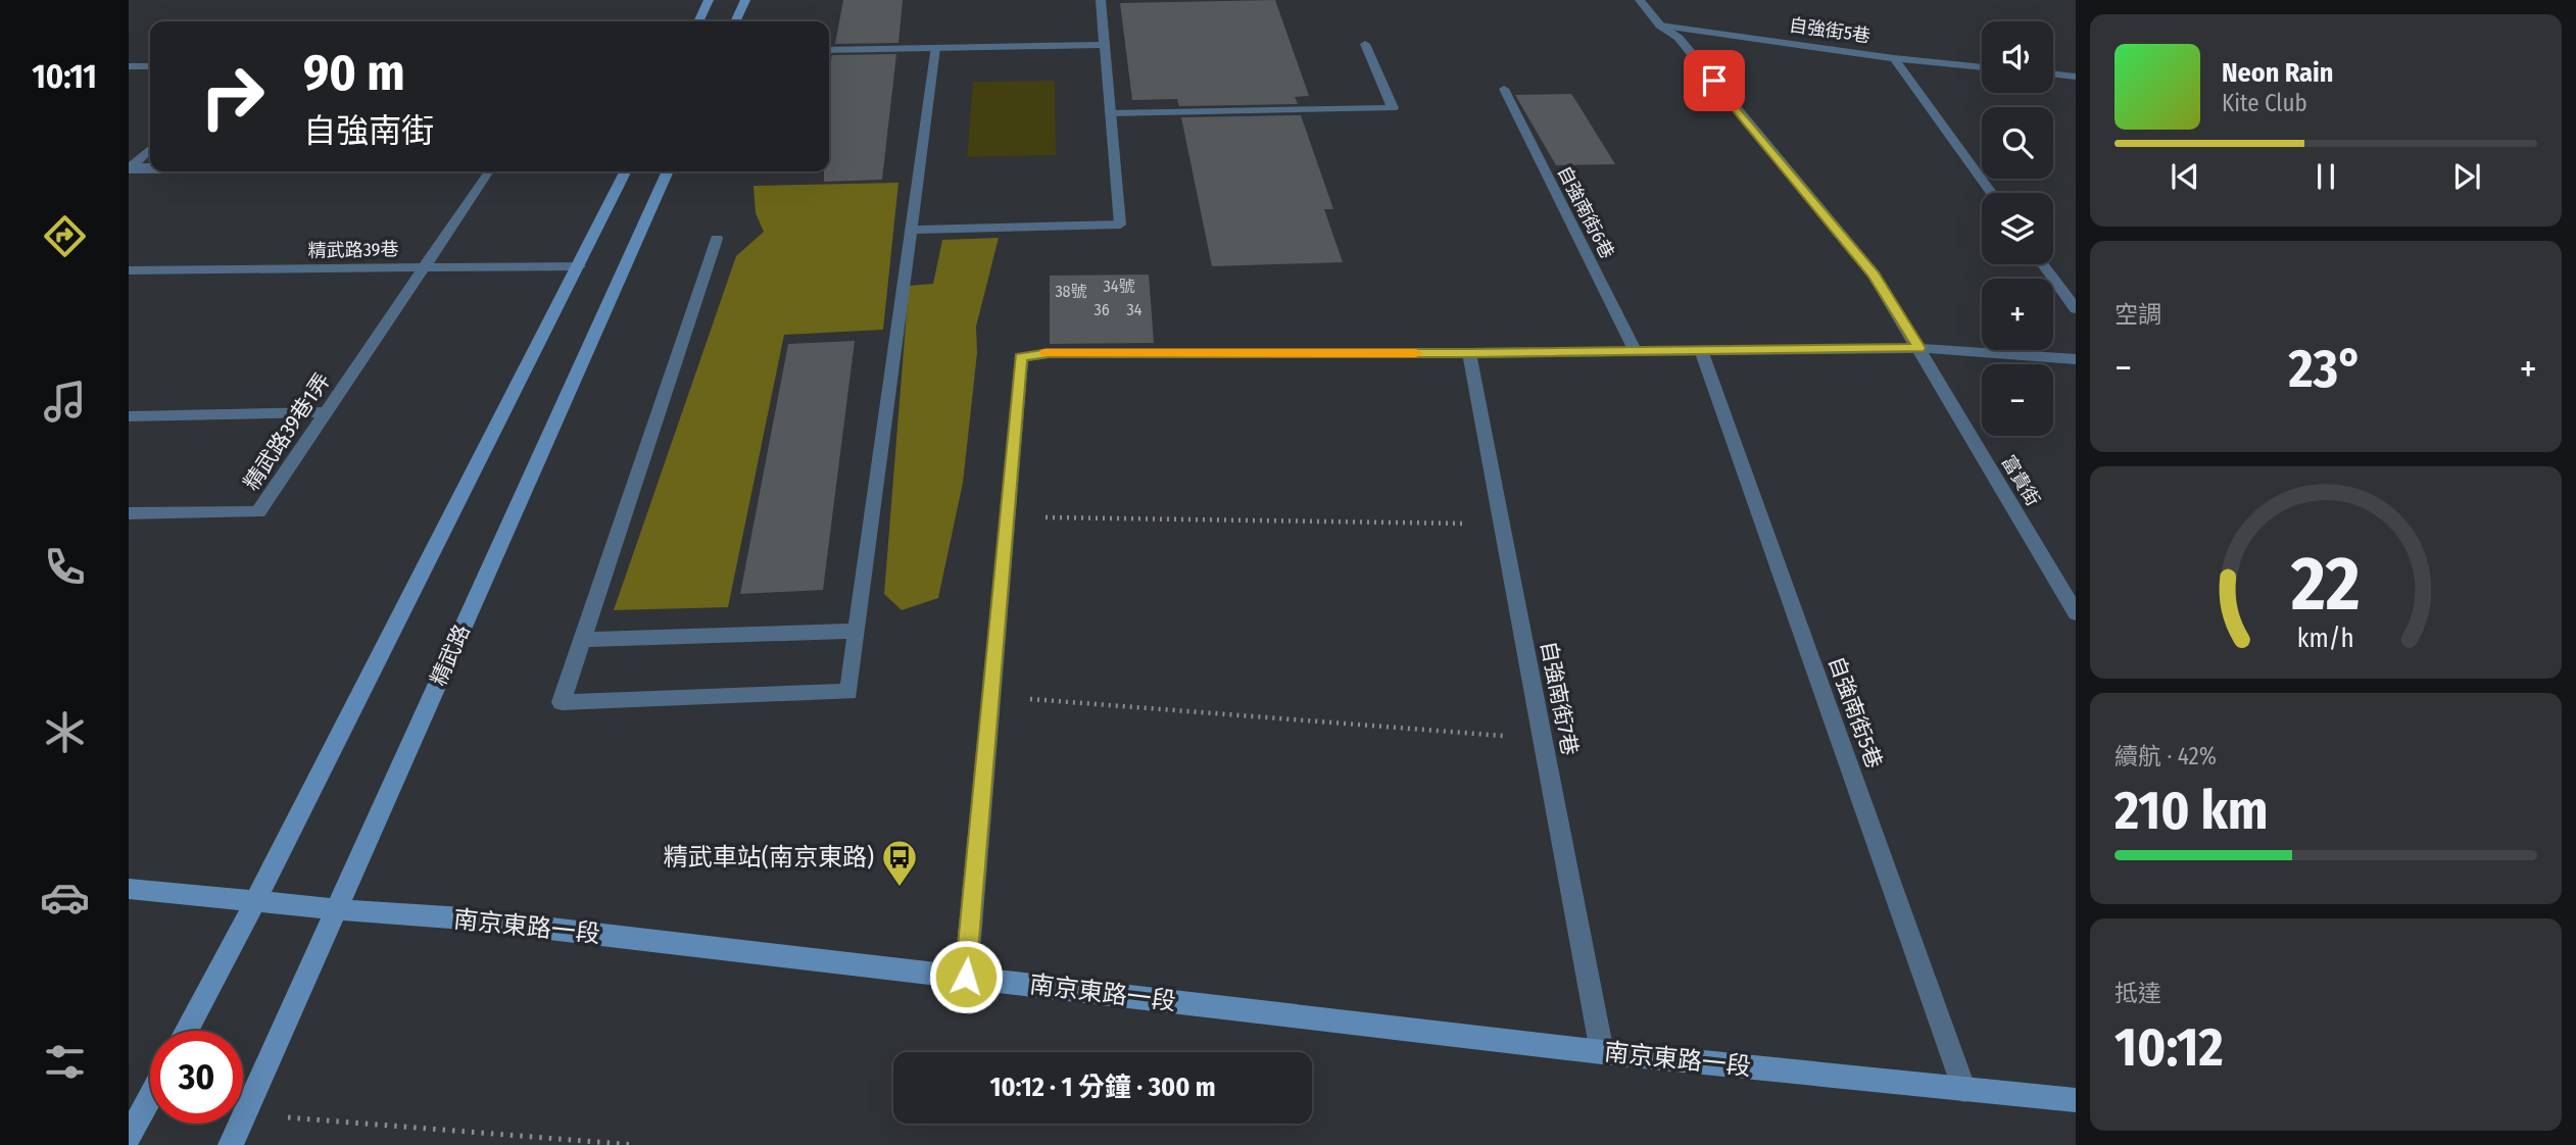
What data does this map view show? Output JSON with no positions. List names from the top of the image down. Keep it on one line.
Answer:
{"streets":{"street":["自強街5巷","自強南街6巷","精武路39巷","精武路39巷1弄","富貴街","精武路","自強南街7巷","自強南街5巷","南京東路一段"]},"crossings":[["自強街5巷","富貴街"],["精武路39巷","精武路39巷1弄"],["精武路","南京東路一段"],["自強南街7巷","南京東路一段"],["自強南街5巷","南京東路一段"]],"places":{"bus stop":["精武車站(南京東路)"]},"house_numbers":["34號","38號","36","34"],"page":{"tabs":"10:11","map_buttons":["+","−"],"turn":["90 m","自強南街"],"song":["Neon Rain","Kite Club"],"tile":["空調",["續航 · 42%","210 km"],["抵達","10:12"]],"heat":["−","23°","+"],"limit":"30","trip":"10:12 · 1 分鐘 · 300 m","gauge":["22","km/h"]}}
